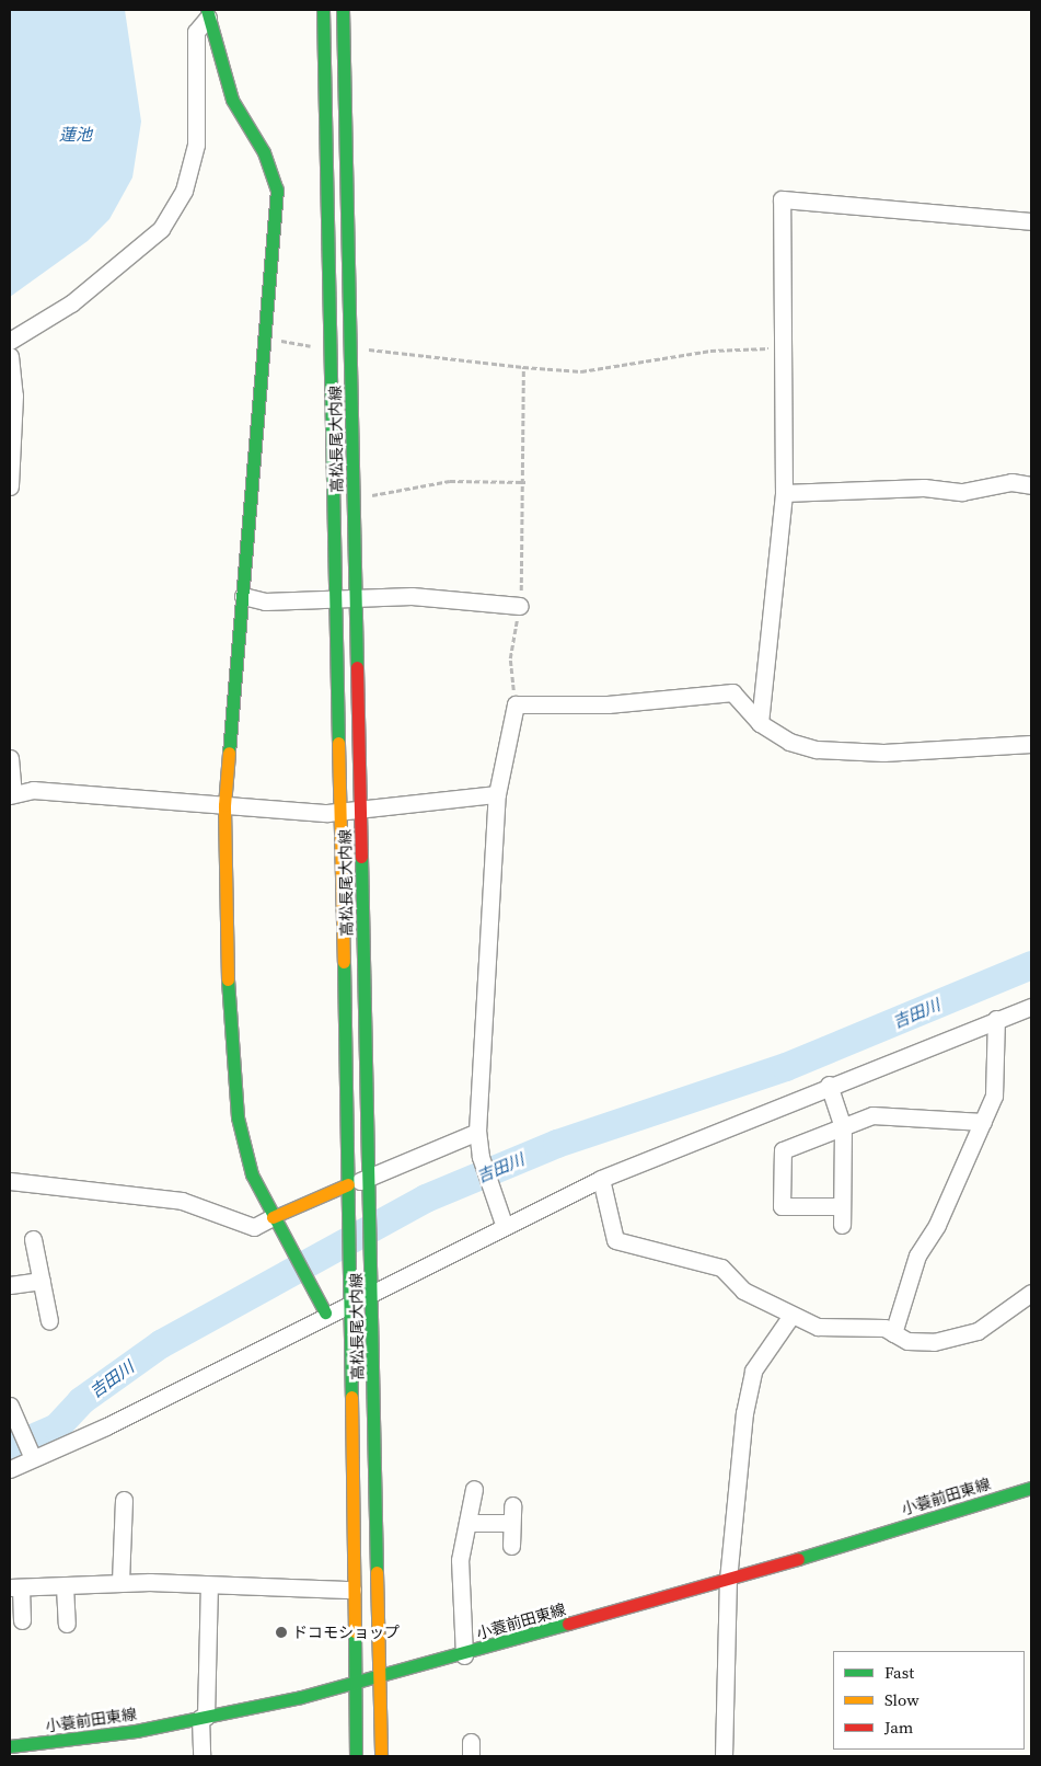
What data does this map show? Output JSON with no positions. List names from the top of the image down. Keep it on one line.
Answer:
{"streets":{"main road":["高松長尾大内線","小蓑前田東線"]},"crossings":[["高松長尾大内線","小蓑前田東線"]],"water":["蓮池","吉田川"],"places":["ドコモショップ"],"legend":["Fast","Slow","Jam"]}
